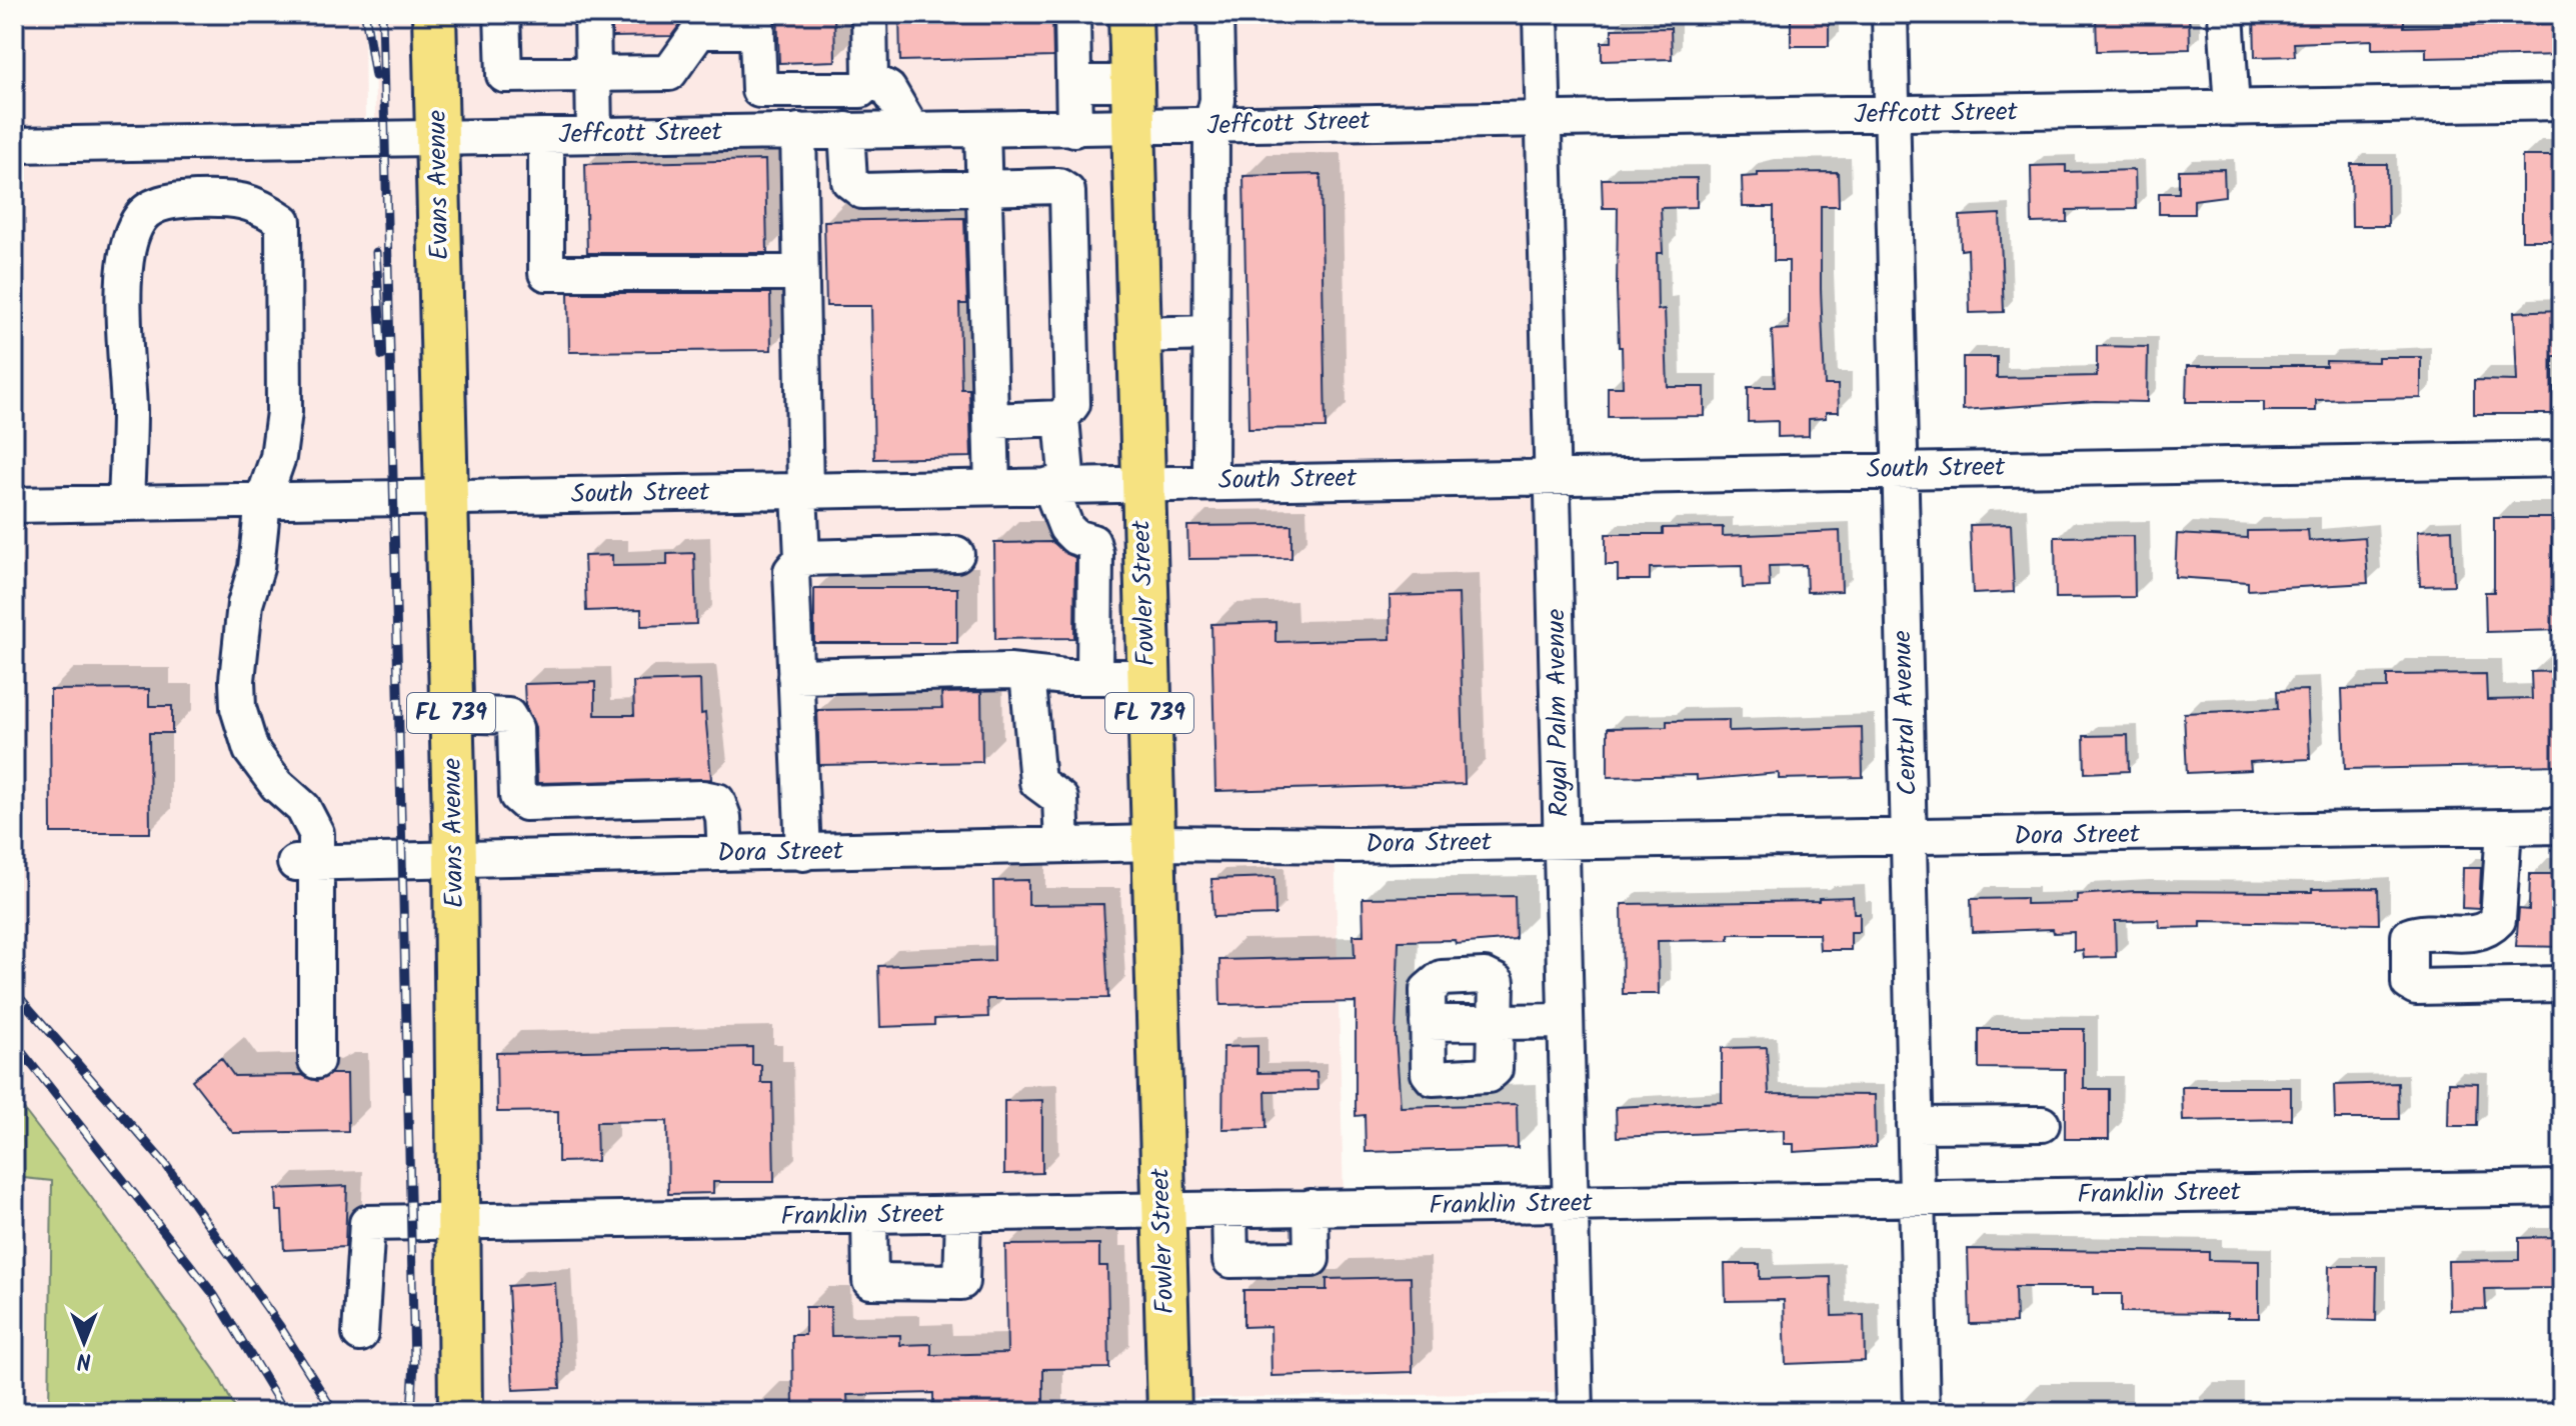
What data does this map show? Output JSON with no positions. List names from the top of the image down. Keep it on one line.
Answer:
{"streets":{"main road":["Evans Avenue","Fowler Street","FL 739"],"street":["Jeffcott Street","South Street","Royal Palm Avenue","Central Avenue","Dora Street","Franklin Street"]},"crossings":[["Jeffcott Street","Evans Avenue"],["Jeffcott Street","Fowler Street"],["Jeffcott Street","Royal Palm Avenue"],["Jeffcott Street","Central Avenue"],["Evans Avenue","South Street"],["Evans Avenue","Dora Street"],["Evans Avenue","Franklin Street"],["South Street","Fowler Street"],["South Street","Royal Palm Avenue"],["South Street","Central Avenue"],["Fowler Street","Dora Street"],["Fowler Street","Franklin Street"],["Royal Palm Avenue","Dora Street"],["Royal Palm Avenue","Franklin Street"],["Central Avenue","Dora Street"],["Central Avenue","Franklin Street"]],"north":"bottom"}
